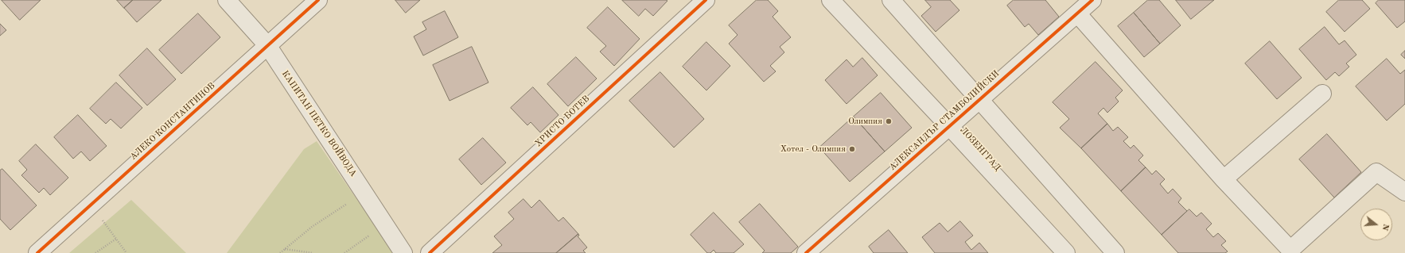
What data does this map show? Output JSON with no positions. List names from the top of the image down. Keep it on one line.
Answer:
{"streets":{"street":["АЛЕКСАНДЪР СТАМБОЛИЙСКИ","АЛЕКО КОНСТАНТИНОВ","ХРИСТО БОТЕВ","КАПИТАН ПЕТКО ВОЙВОДА","ЛОЗЕНГРАД"]},"crossings":[["АЛЕКСАНДЪР СТАМБОЛИЙСКИ","ЛОЗЕНГРАД"],["АЛЕКО КОНСТАНТИНОВ","КАПИТАН ПЕТКО ВОЙВОДА"]],"places":["Олимпия","Хотел - Олимпия"],"north":"right"}
